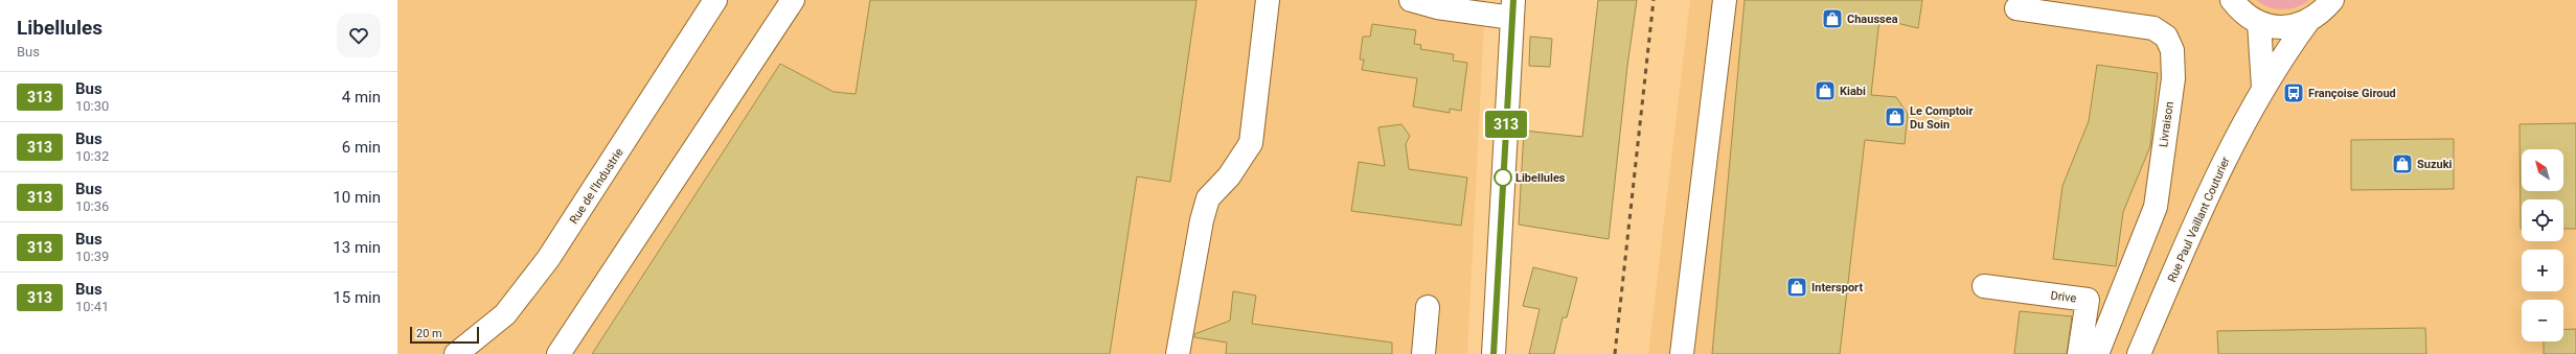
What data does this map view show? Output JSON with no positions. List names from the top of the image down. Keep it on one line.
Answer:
{"streets":{"street":["Livraison","Rue de l'Industrie","Rue Paul Vaillant Couturier","Drive"]},"places":{"shop":["Chaussea","Kiabi","Le Comptoir Du Soin","Suzuki","Intersport"],"bus stop":["Françoise Giroud"],"other":["Libellules"]},"lines":["bus line 313"],"scale_bar":"20 m","north":"top left","page":{"heading":["Libellules","Bus"],"on_map":"313","list":[{"mark":"313","name":"Bus","note":"10:30","value":"4 min"},{"mark":"313","name":"Bus","note":"10:32","value":"6 min"},{"mark":"313","name":"Bus","note":"10:36","value":"10 min"},{"mark":"313","name":"Bus","note":"10:39","value":"13 min"},{"mark":"313","name":"Bus","note":"10:41","value":"15 min"}],"map_buttons":["+","−"],"scale":"20 m"}}
